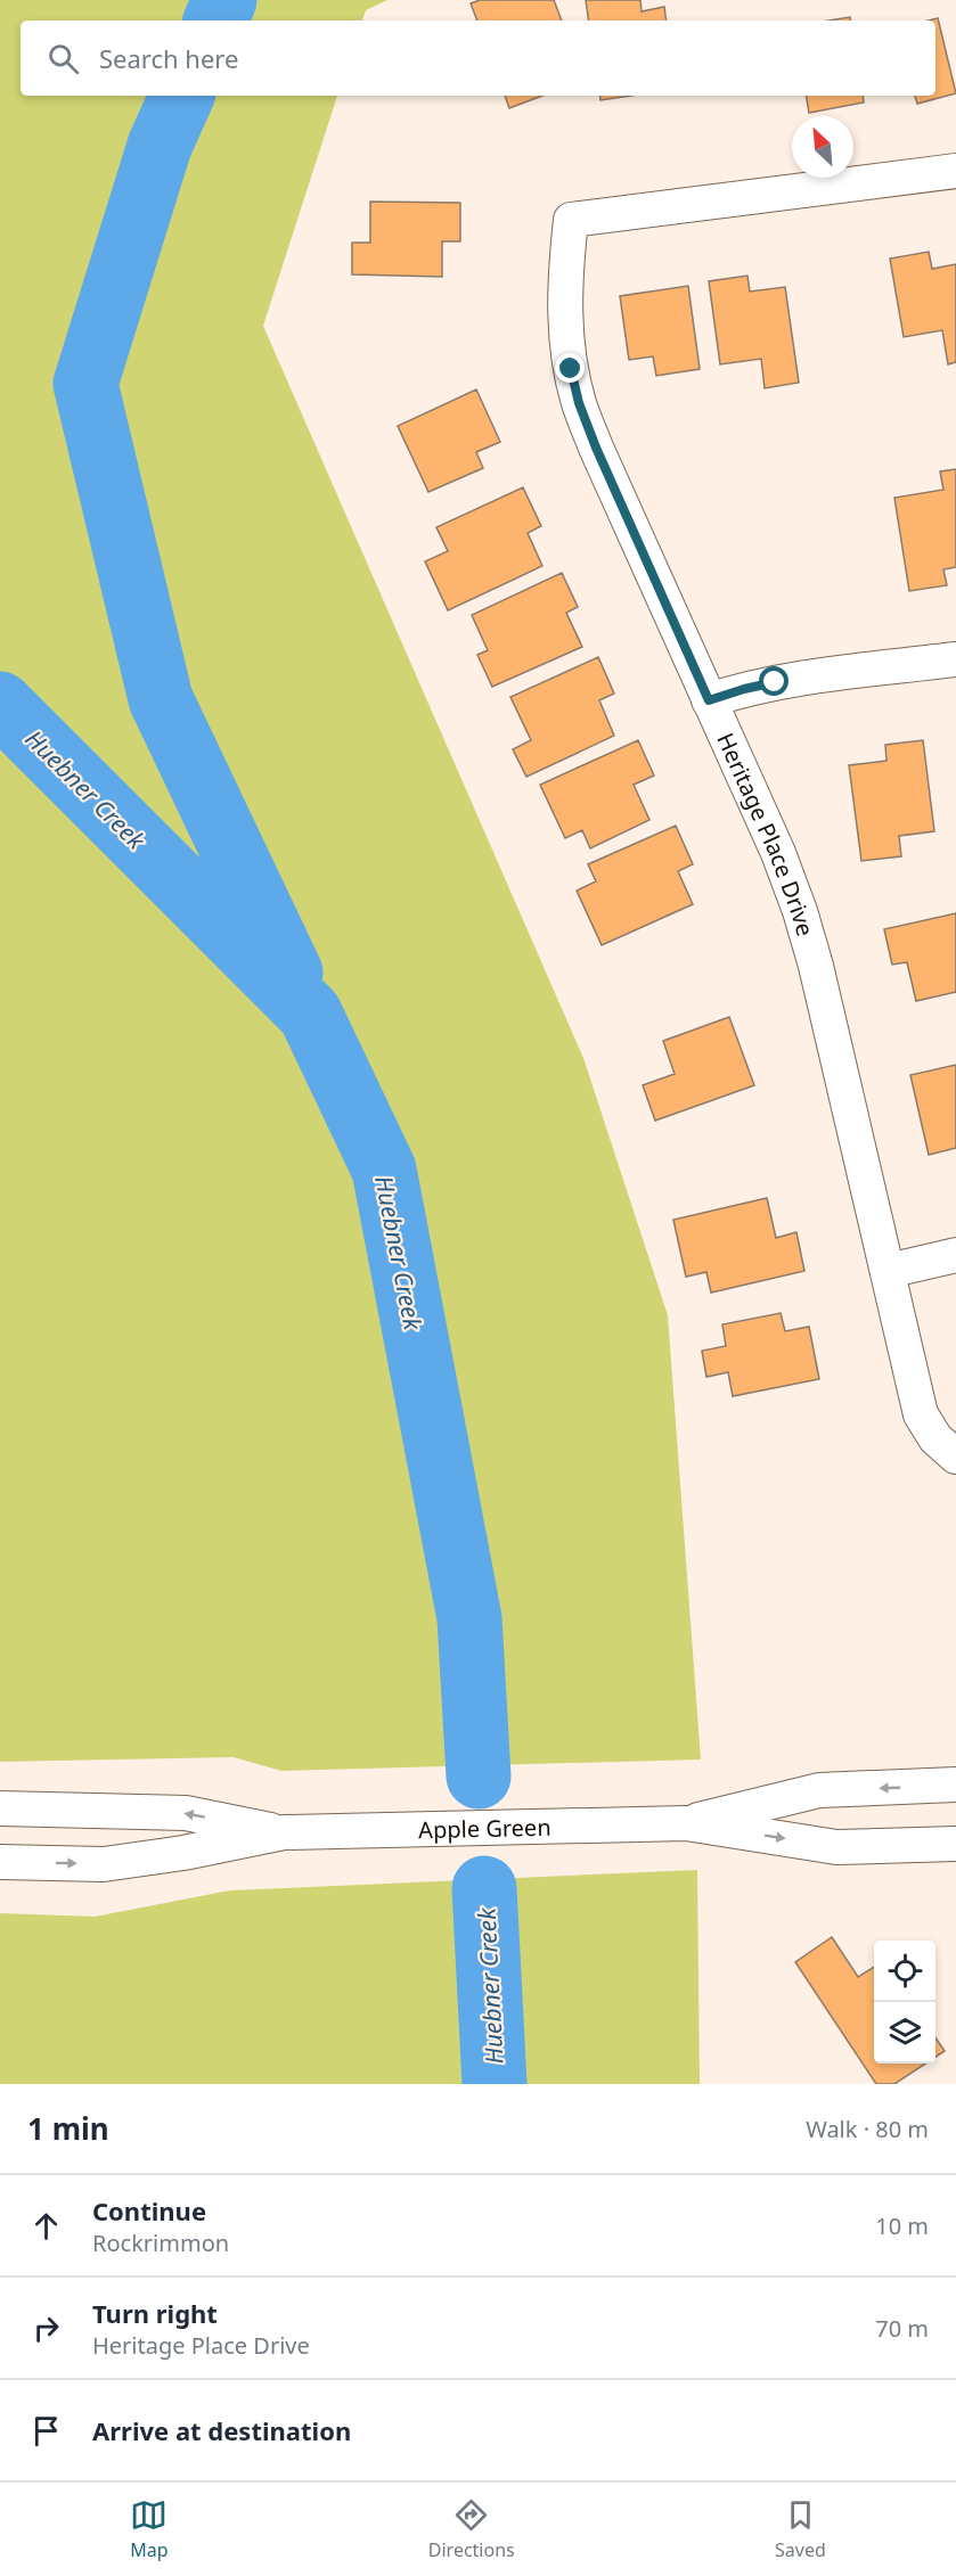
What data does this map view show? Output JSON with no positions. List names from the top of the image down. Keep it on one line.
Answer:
{"streets":{"street":["Heritage Place Drive","Apple Green"]},"water":["Huebner Creek"],"north":"top left","page":{"search":"Search here","heading":["1 min","Walk · 80 m"],"list":[["Continue","Rockrimmon","10 m"],["Turn right","Heritage Place Drive","70 m"],"Arrive at destination"],"nav":["Map","Directions","Saved"]}}
